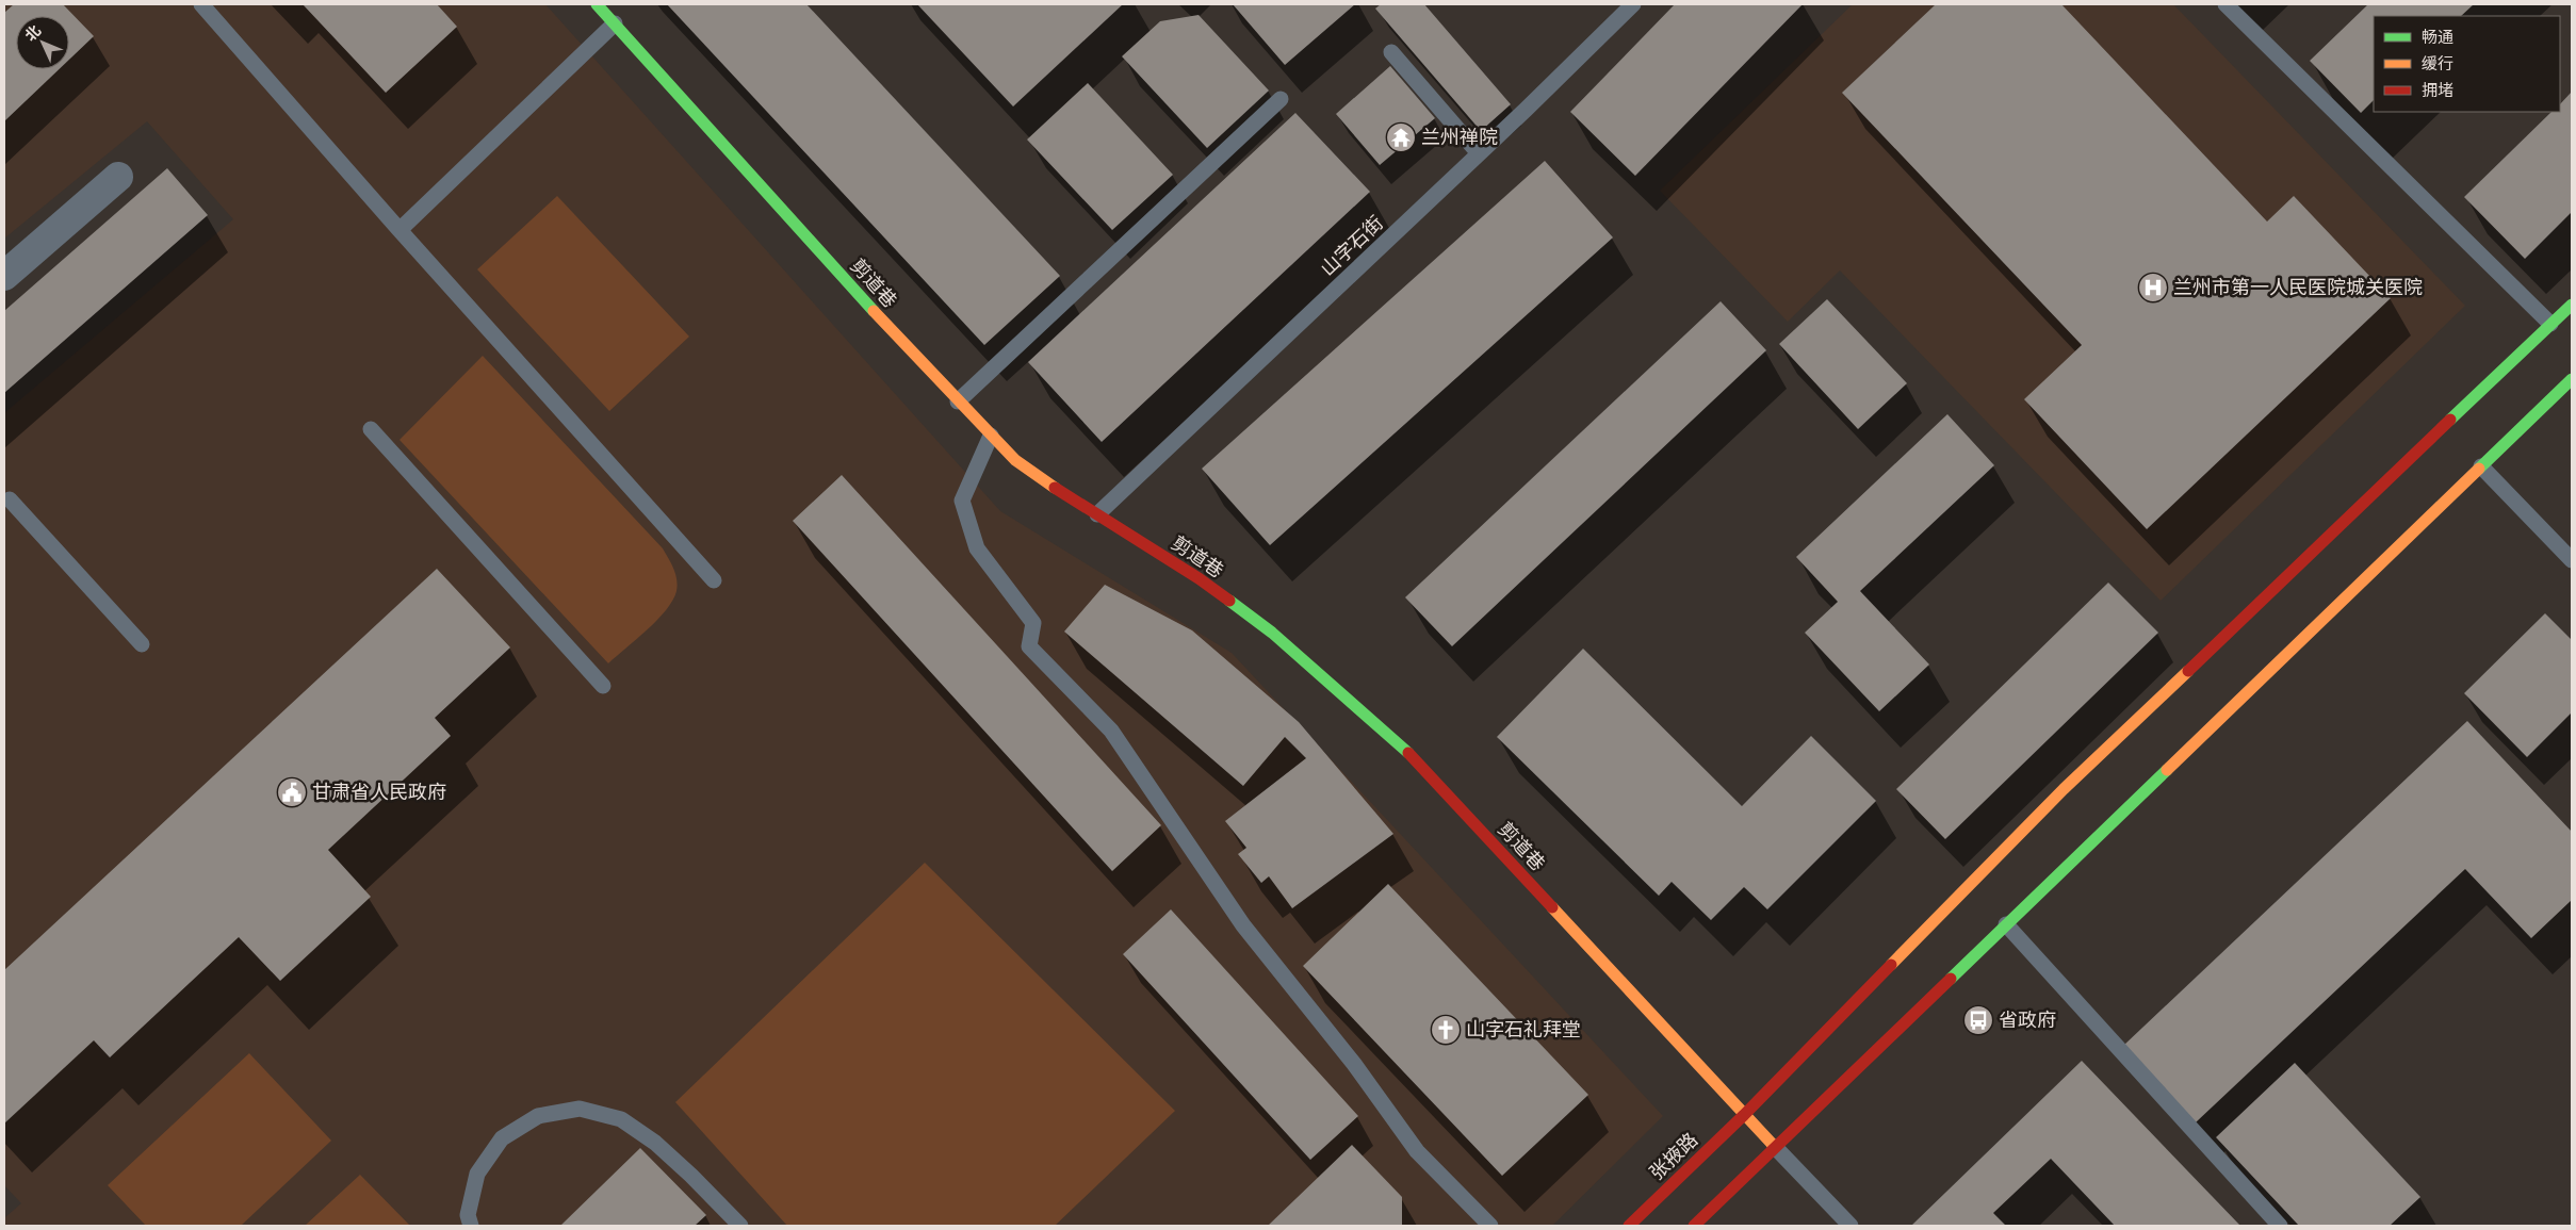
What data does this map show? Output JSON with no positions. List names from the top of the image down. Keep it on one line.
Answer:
{"streets":{"main road":["剪道巷","张掖路"],"lane":["山字石街"]},"crossings":[["山字石街","剪道巷"],["剪道巷","张掖路"]],"places":{"temple":["兰州禅院"],"hospital":["兰州市第一人民医院城关医院"],"public building":["甘肃省人民政府"],"bus stop":["省政府"],"church":["山字石礼拜堂"]},"legend":["畅通","缓行","拥堵"],"north":"top left"}
